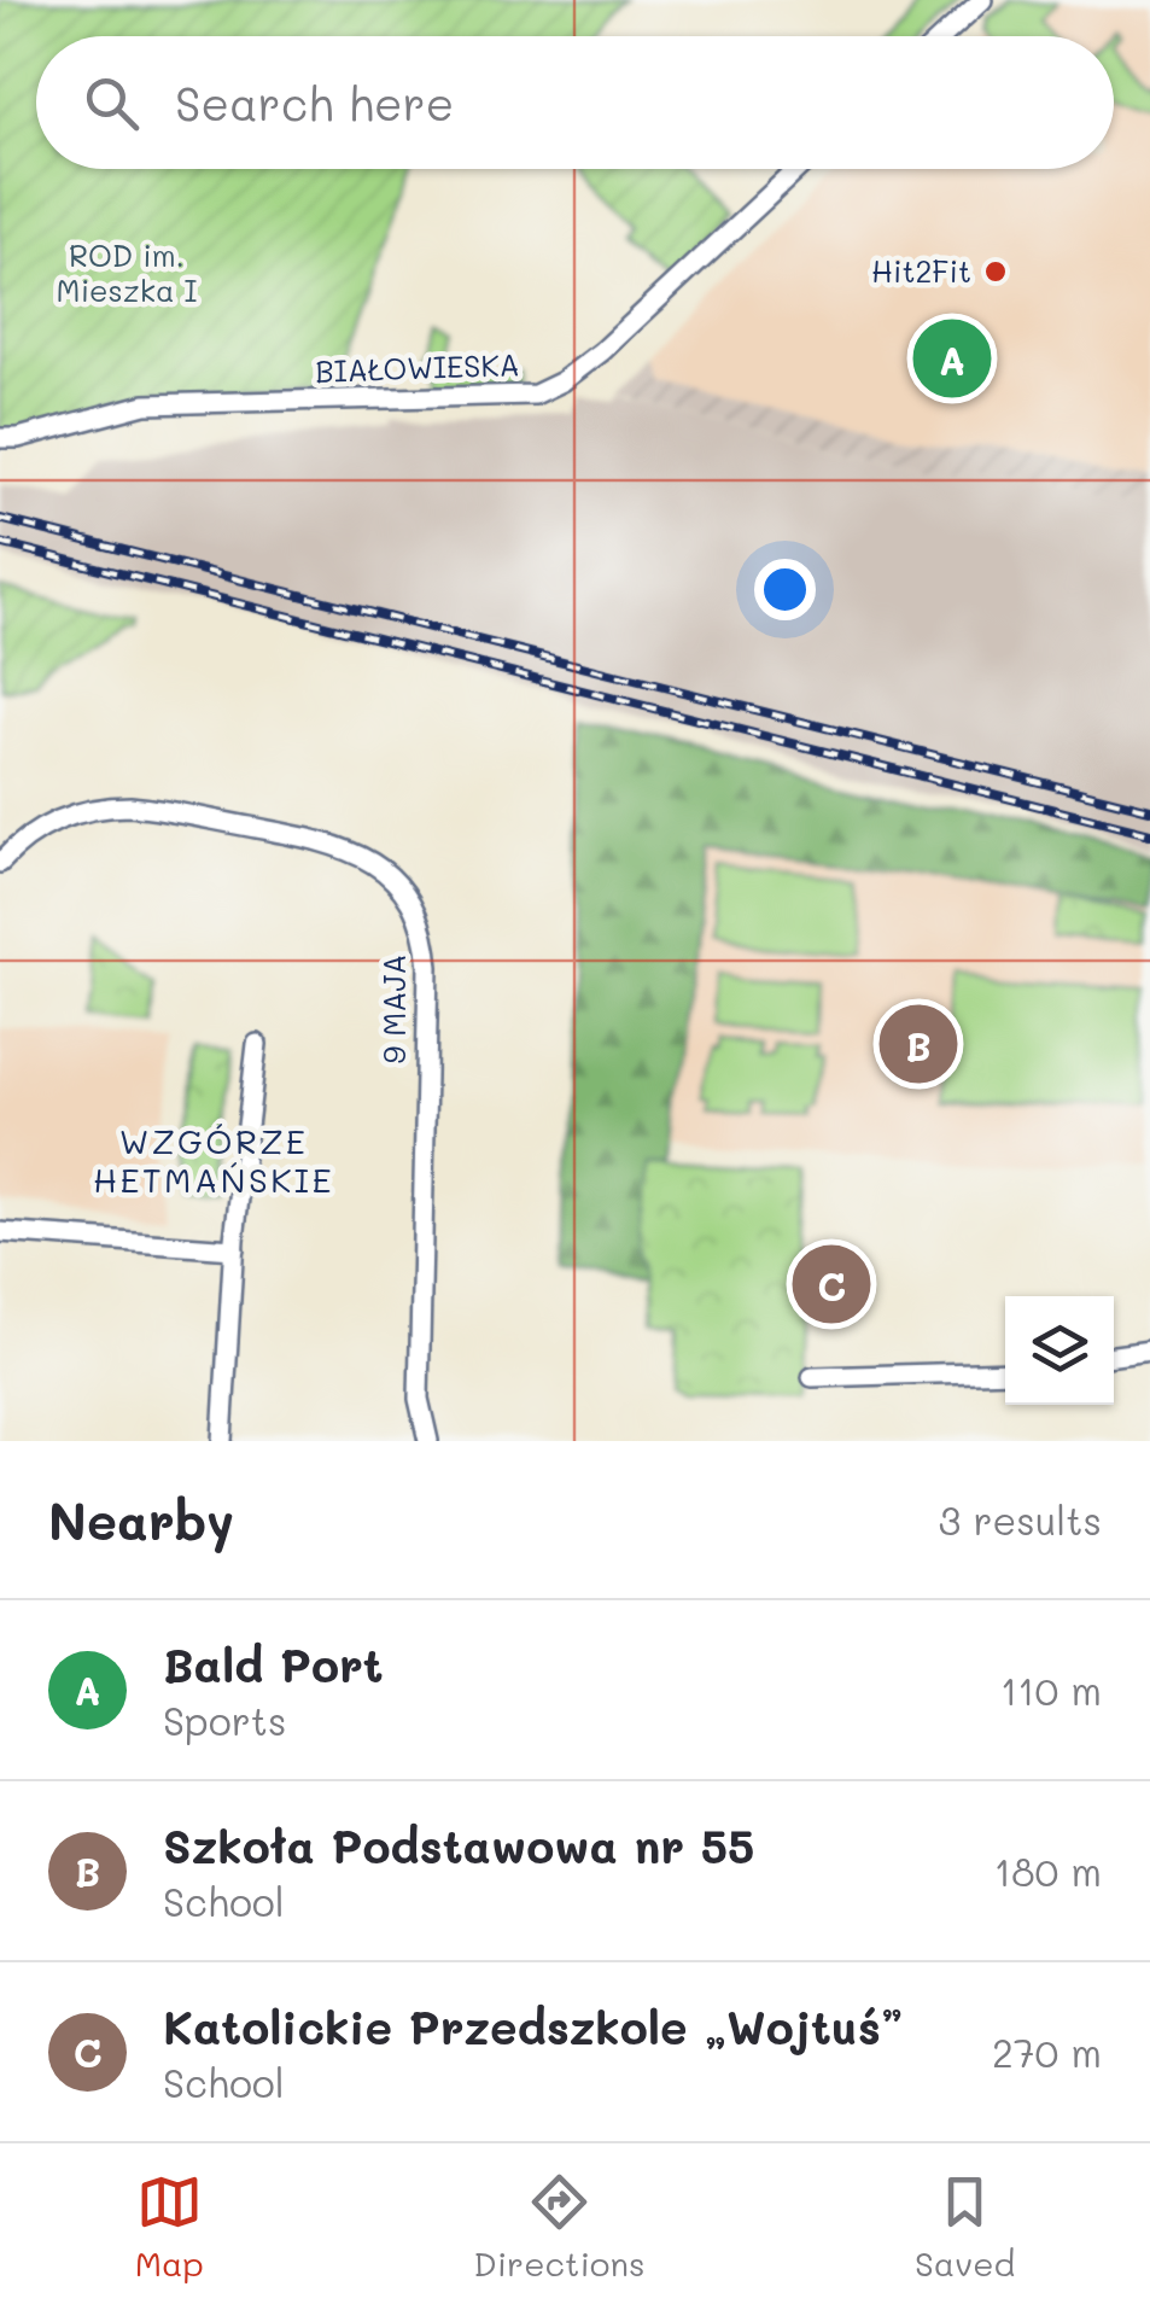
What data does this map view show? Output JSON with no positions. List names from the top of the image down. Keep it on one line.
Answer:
{"streets":{"street":["BIAŁOWIESKA","9 MAJA"]},"districts":["WZGÓRZE HETMAŃSKIE"],"parks":["ROD im. Mieszka I"],"places":["Hit2Fit"],"page":{"search":"Search here","pins":["A","B","C"],"heading":["Nearby","3 results"],"list":[{"mark":"A","name":"Bald Port","note":"Sports","value":"110 m"},{"mark":"B","name":"Szkoła Podstawowa nr 55","note":"School","value":"180 m"},{"mark":"C","name":"Katolickie Przedszkole „Wojtuś”","note":"School","value":"270 m"}],"nav":["Map","Directions","Saved"]}}
